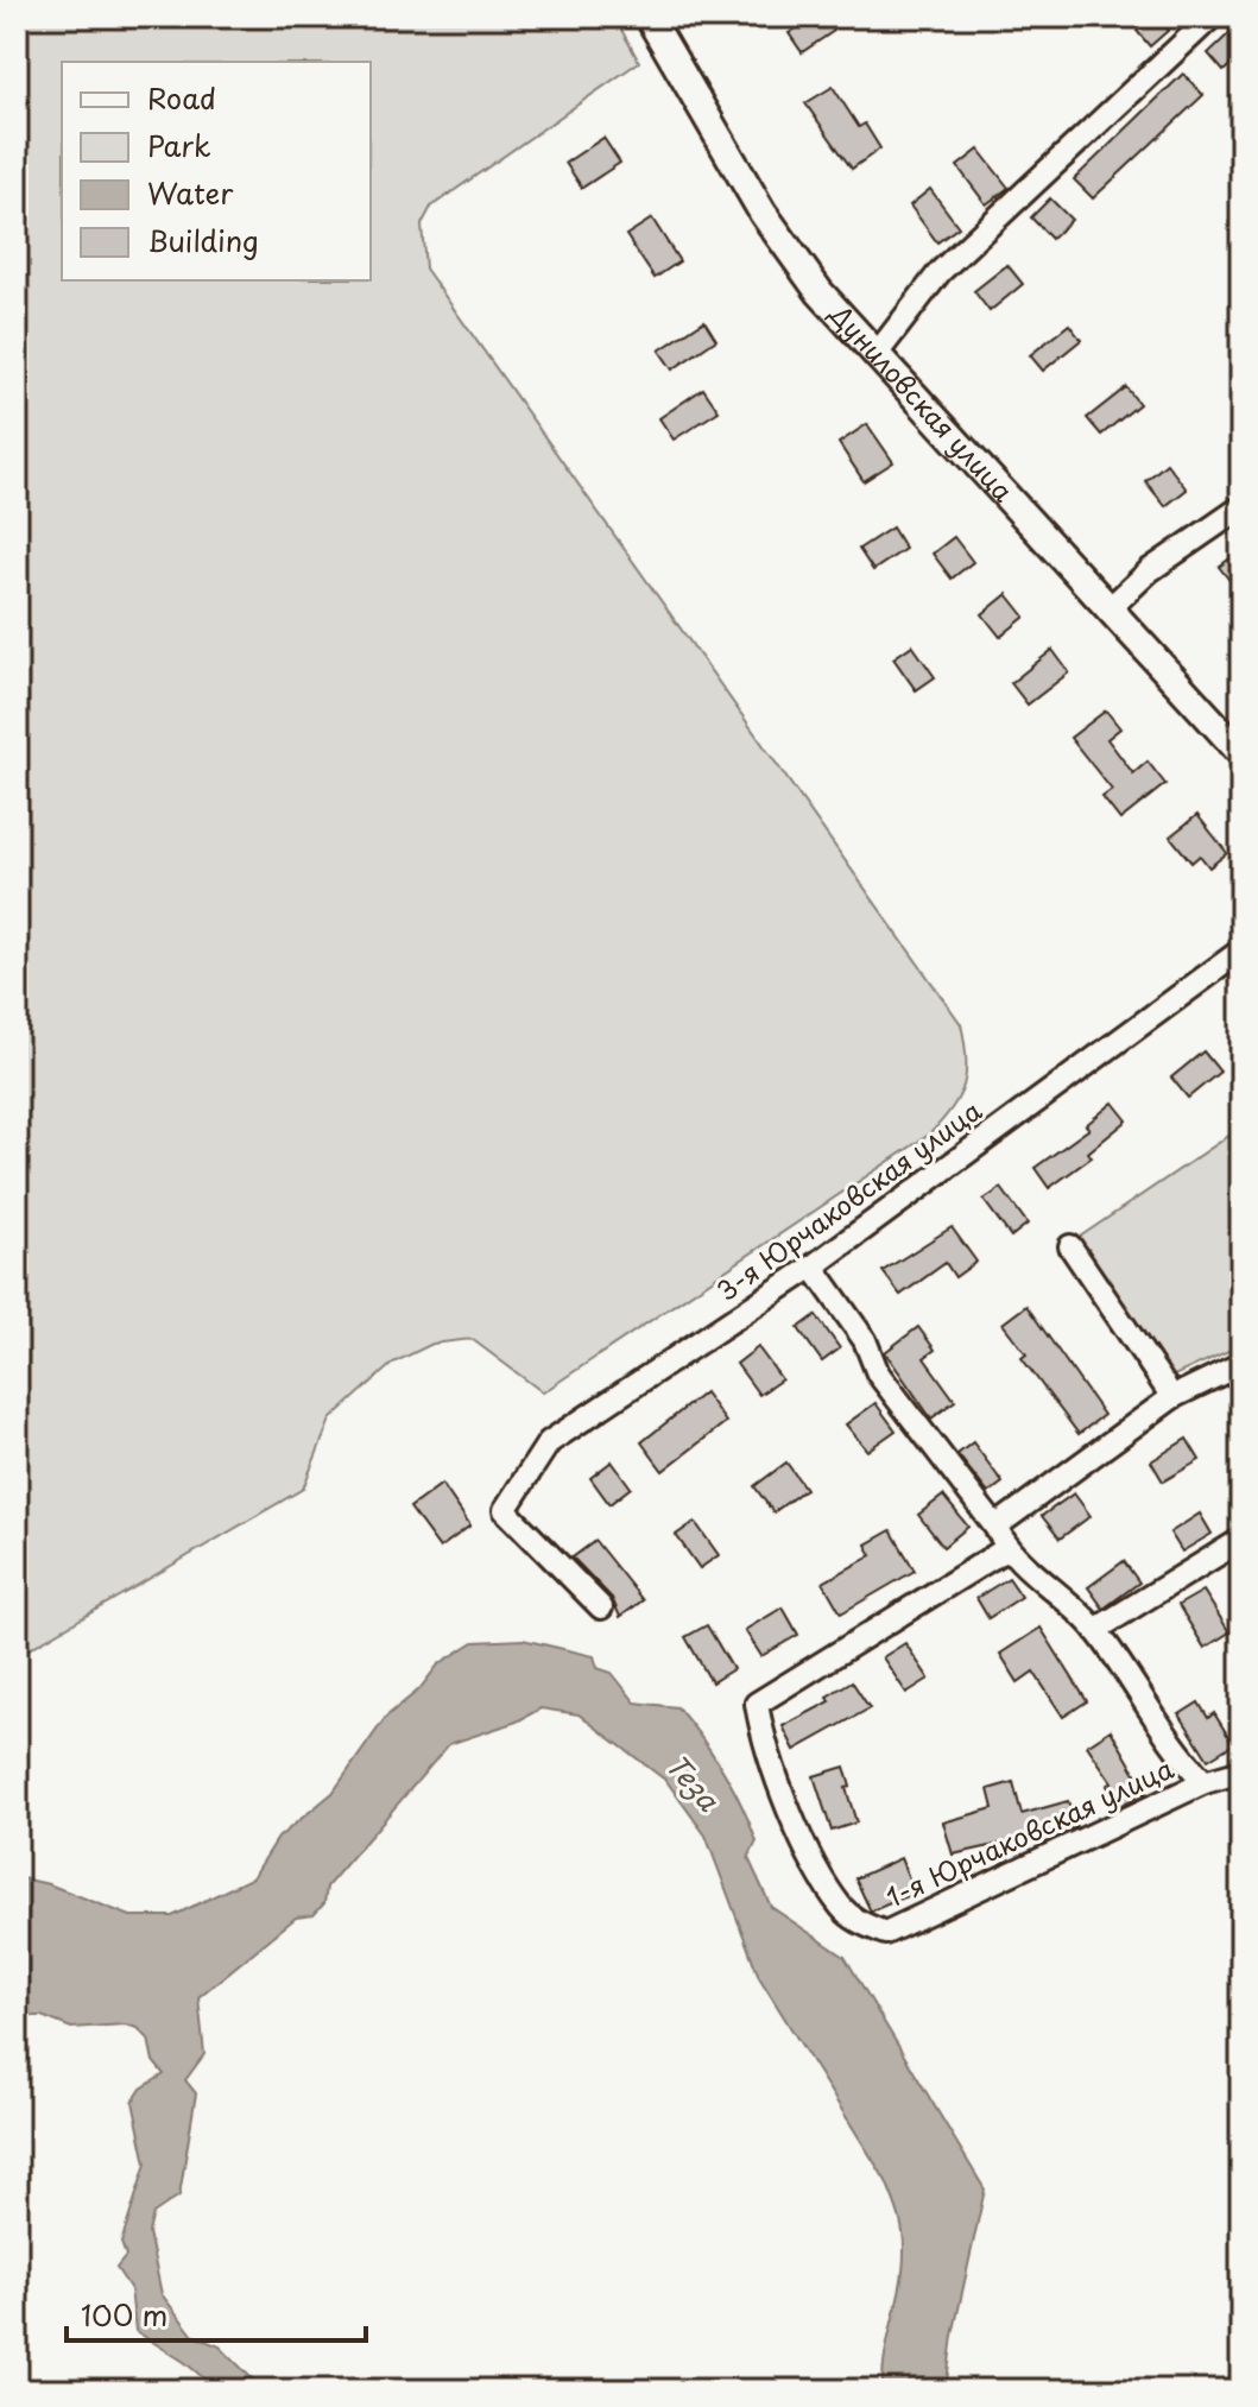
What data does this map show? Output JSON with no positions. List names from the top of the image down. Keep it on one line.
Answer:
{"streets":{"main road":["Дуниловская улица"],"street":["3-я Юрчаковская улица","1-я Юрчаковская улица"]},"water":["Теза"],"legend":["Road","Park","Water","Building"],"scale_bar":"100 m"}
